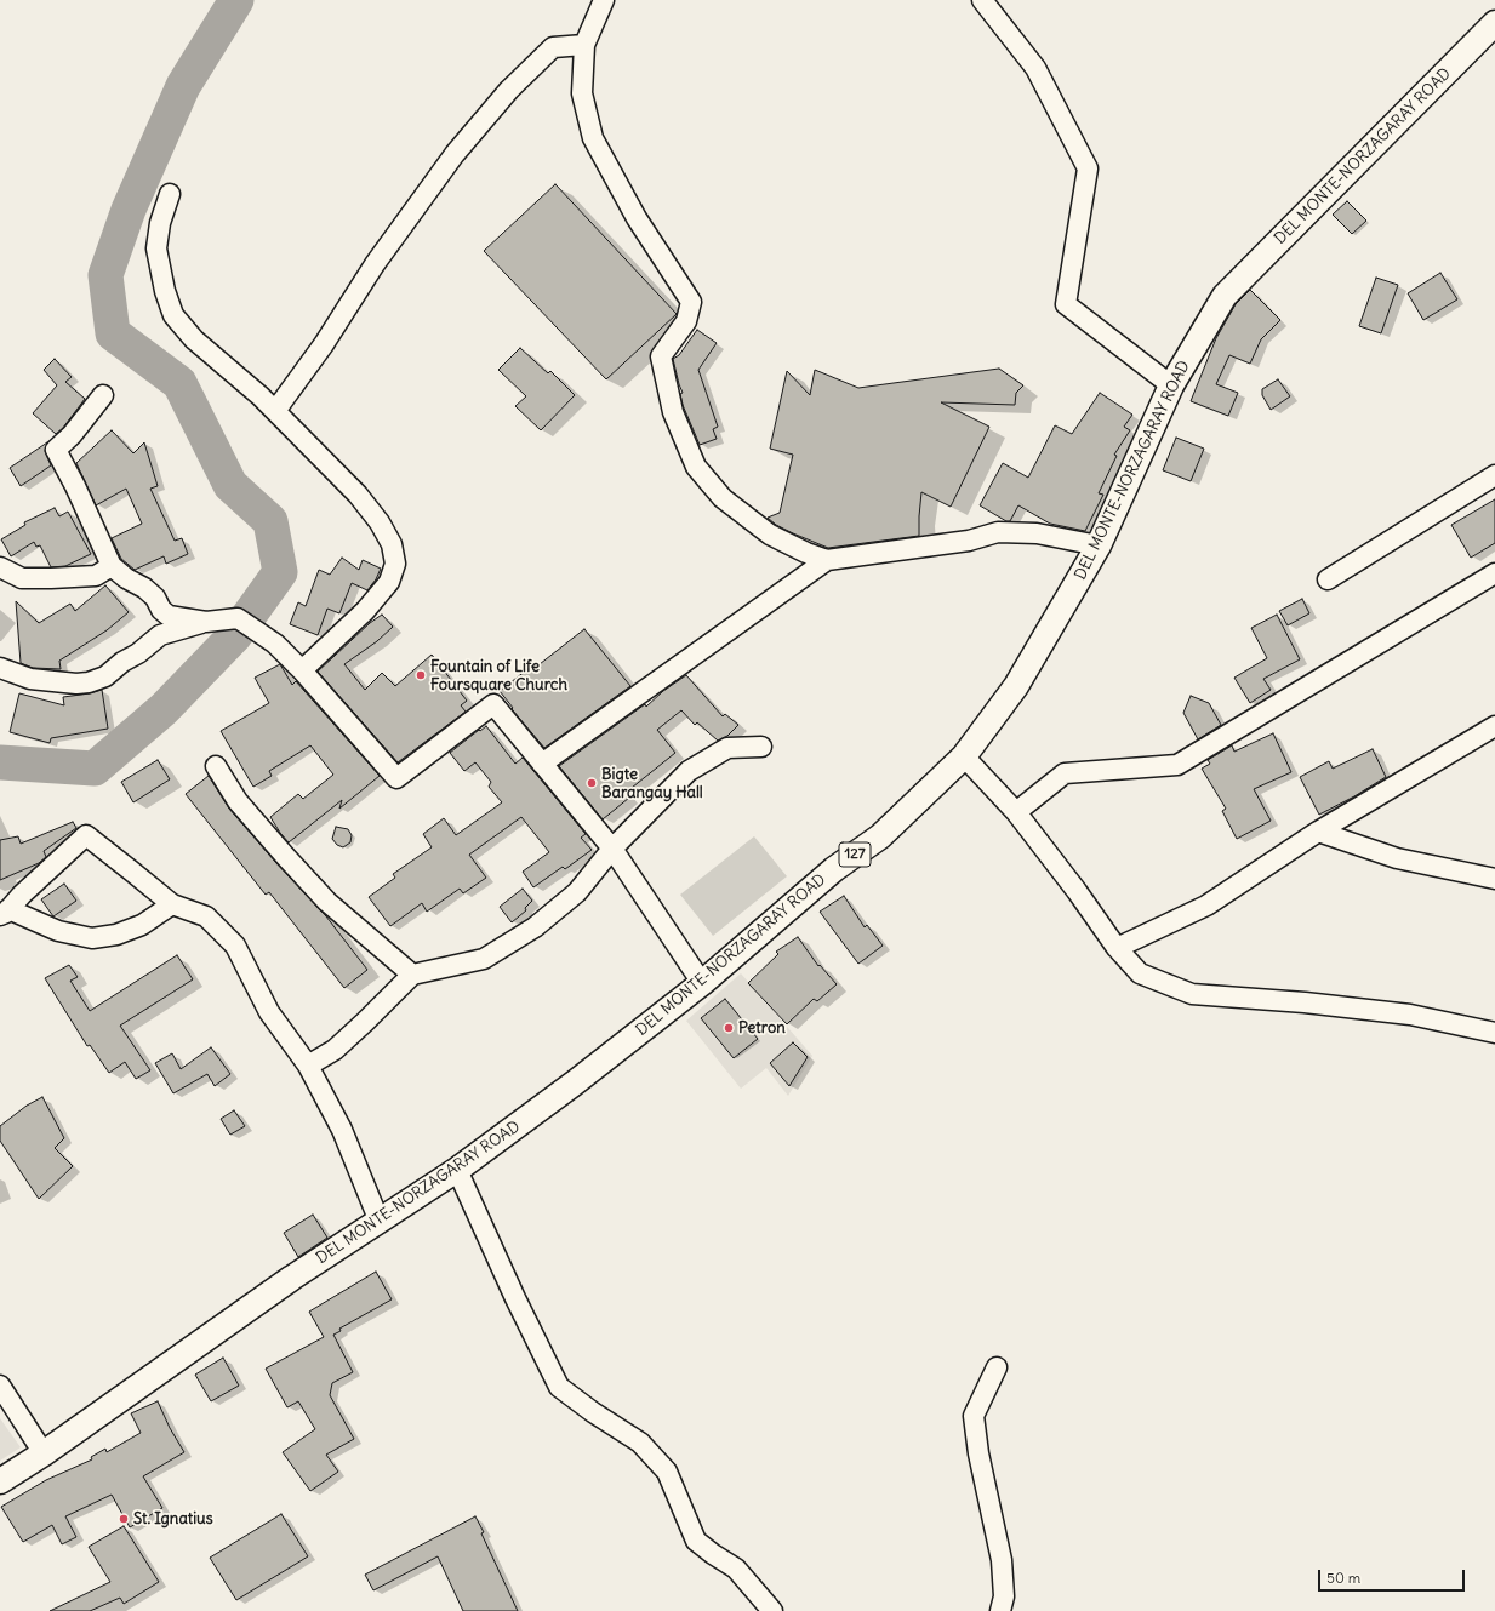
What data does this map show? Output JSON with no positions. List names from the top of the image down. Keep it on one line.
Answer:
{"streets":{"main road":["DEL MONTE-NORZAGARAY ROAD","127"]},"places":["Fountain of Life Foursquare Church","Bigte Barangay Hall","Petron","St. Ignatius"],"scale_bar":"50 m"}
